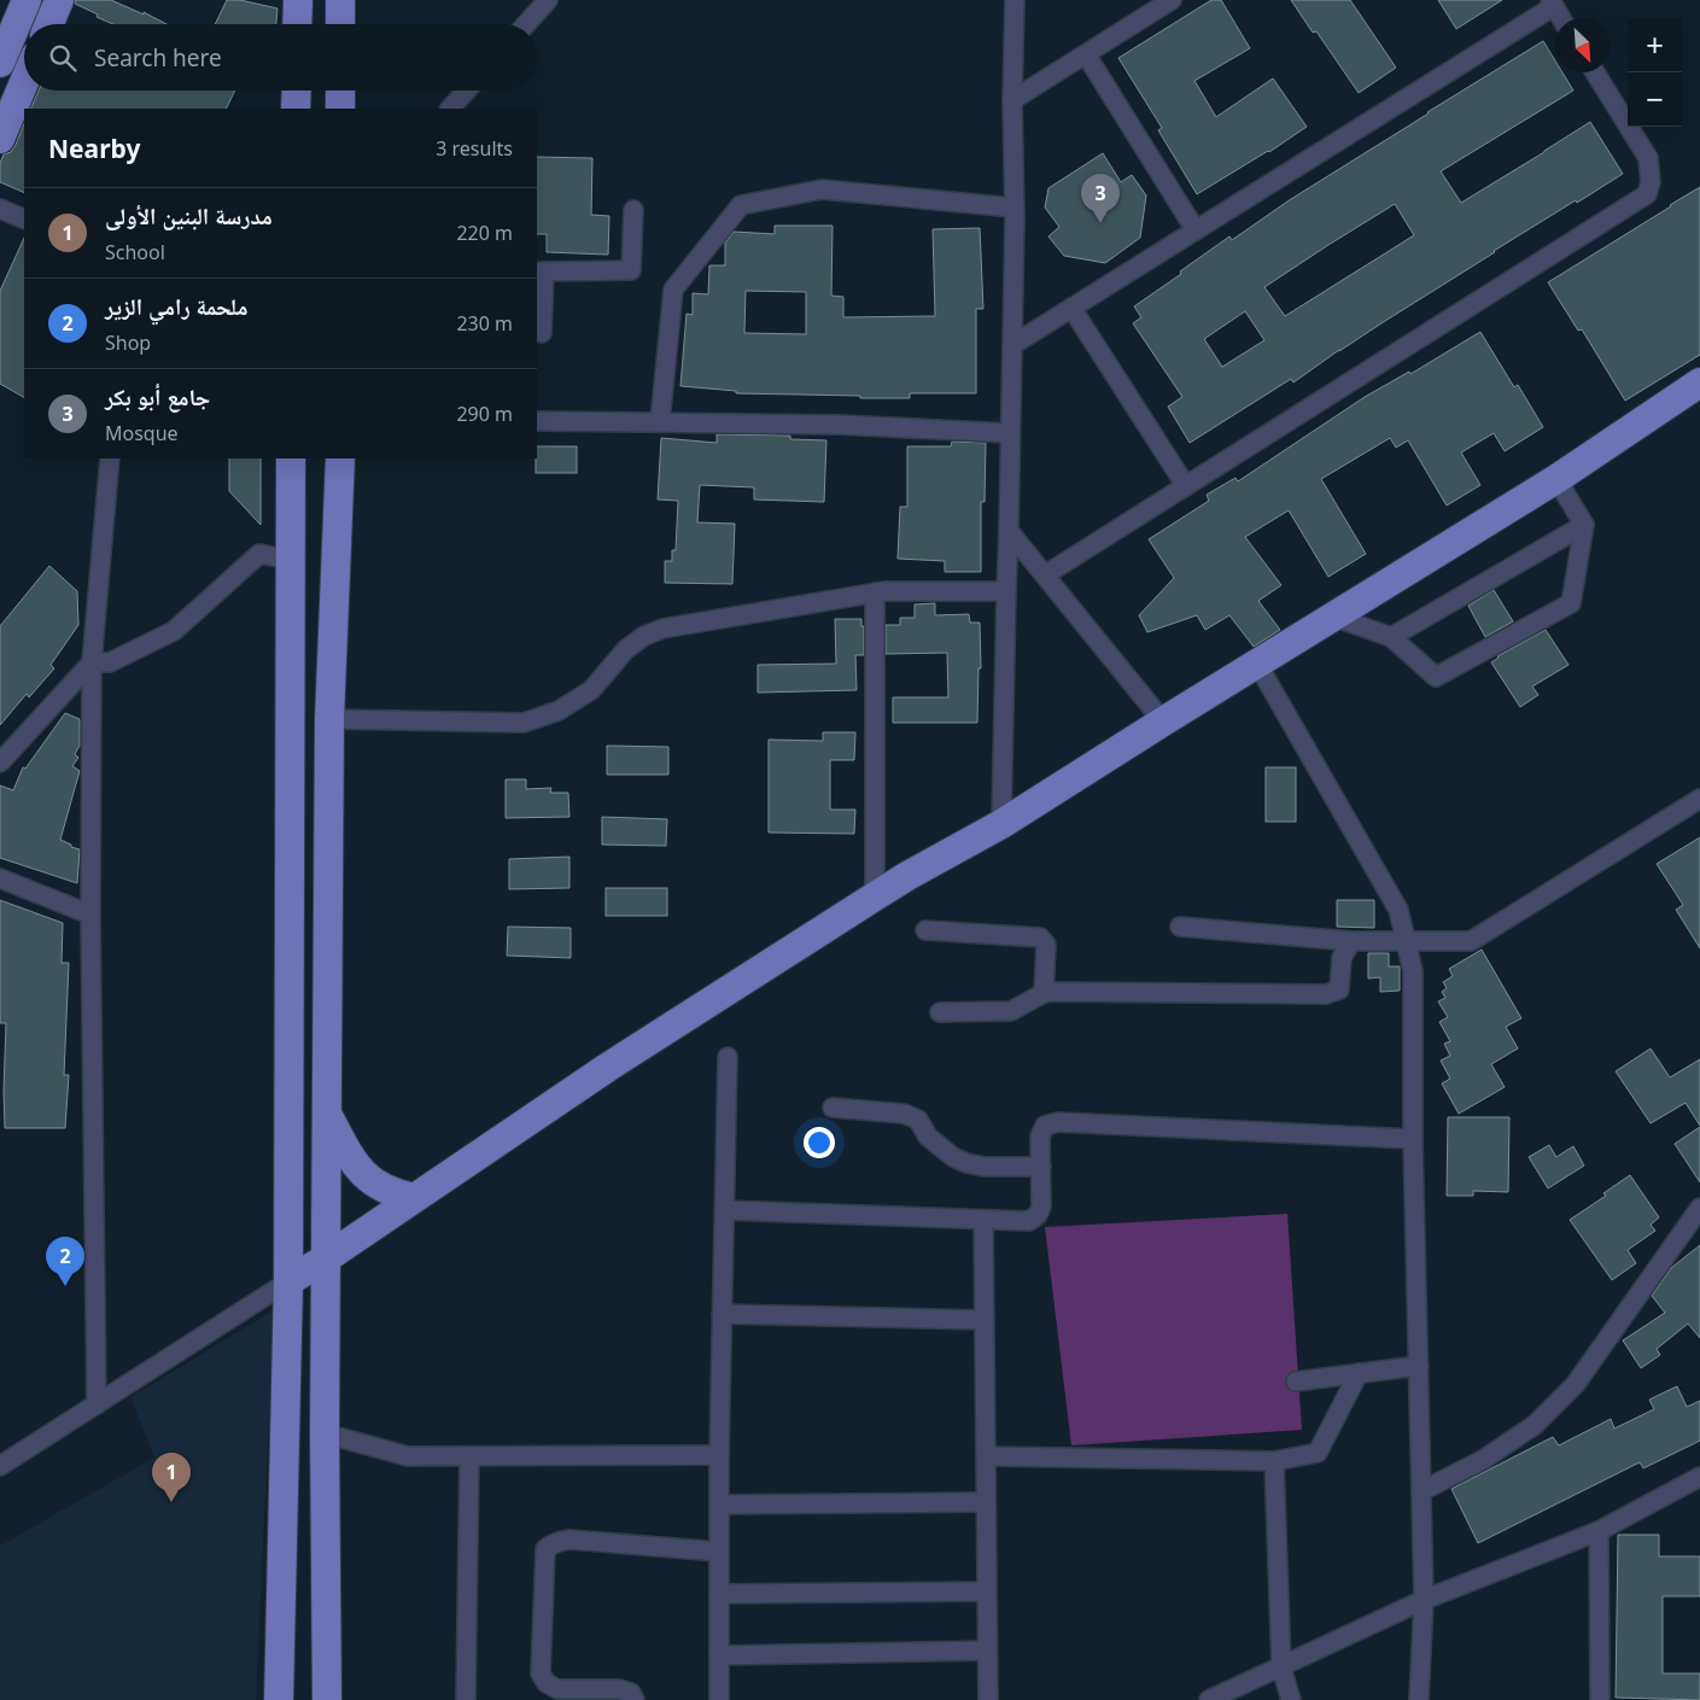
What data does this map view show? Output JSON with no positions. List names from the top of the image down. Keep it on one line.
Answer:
{"north":"bottom right","page":{"map_buttons":["+","−"],"search":"Search here","heading":["Nearby","3 results"],"pins":["3","2","1"],"list":[{"mark":"1","name":"مدرسة البنين الأولى","note":"School","value":"220 m"},{"mark":"2","name":"ملحمة رامي الزير","note":"Shop","value":"230 m"},{"mark":"3","name":"جامع أبو بكر","note":"Mosque","value":"290 m"}]}}
